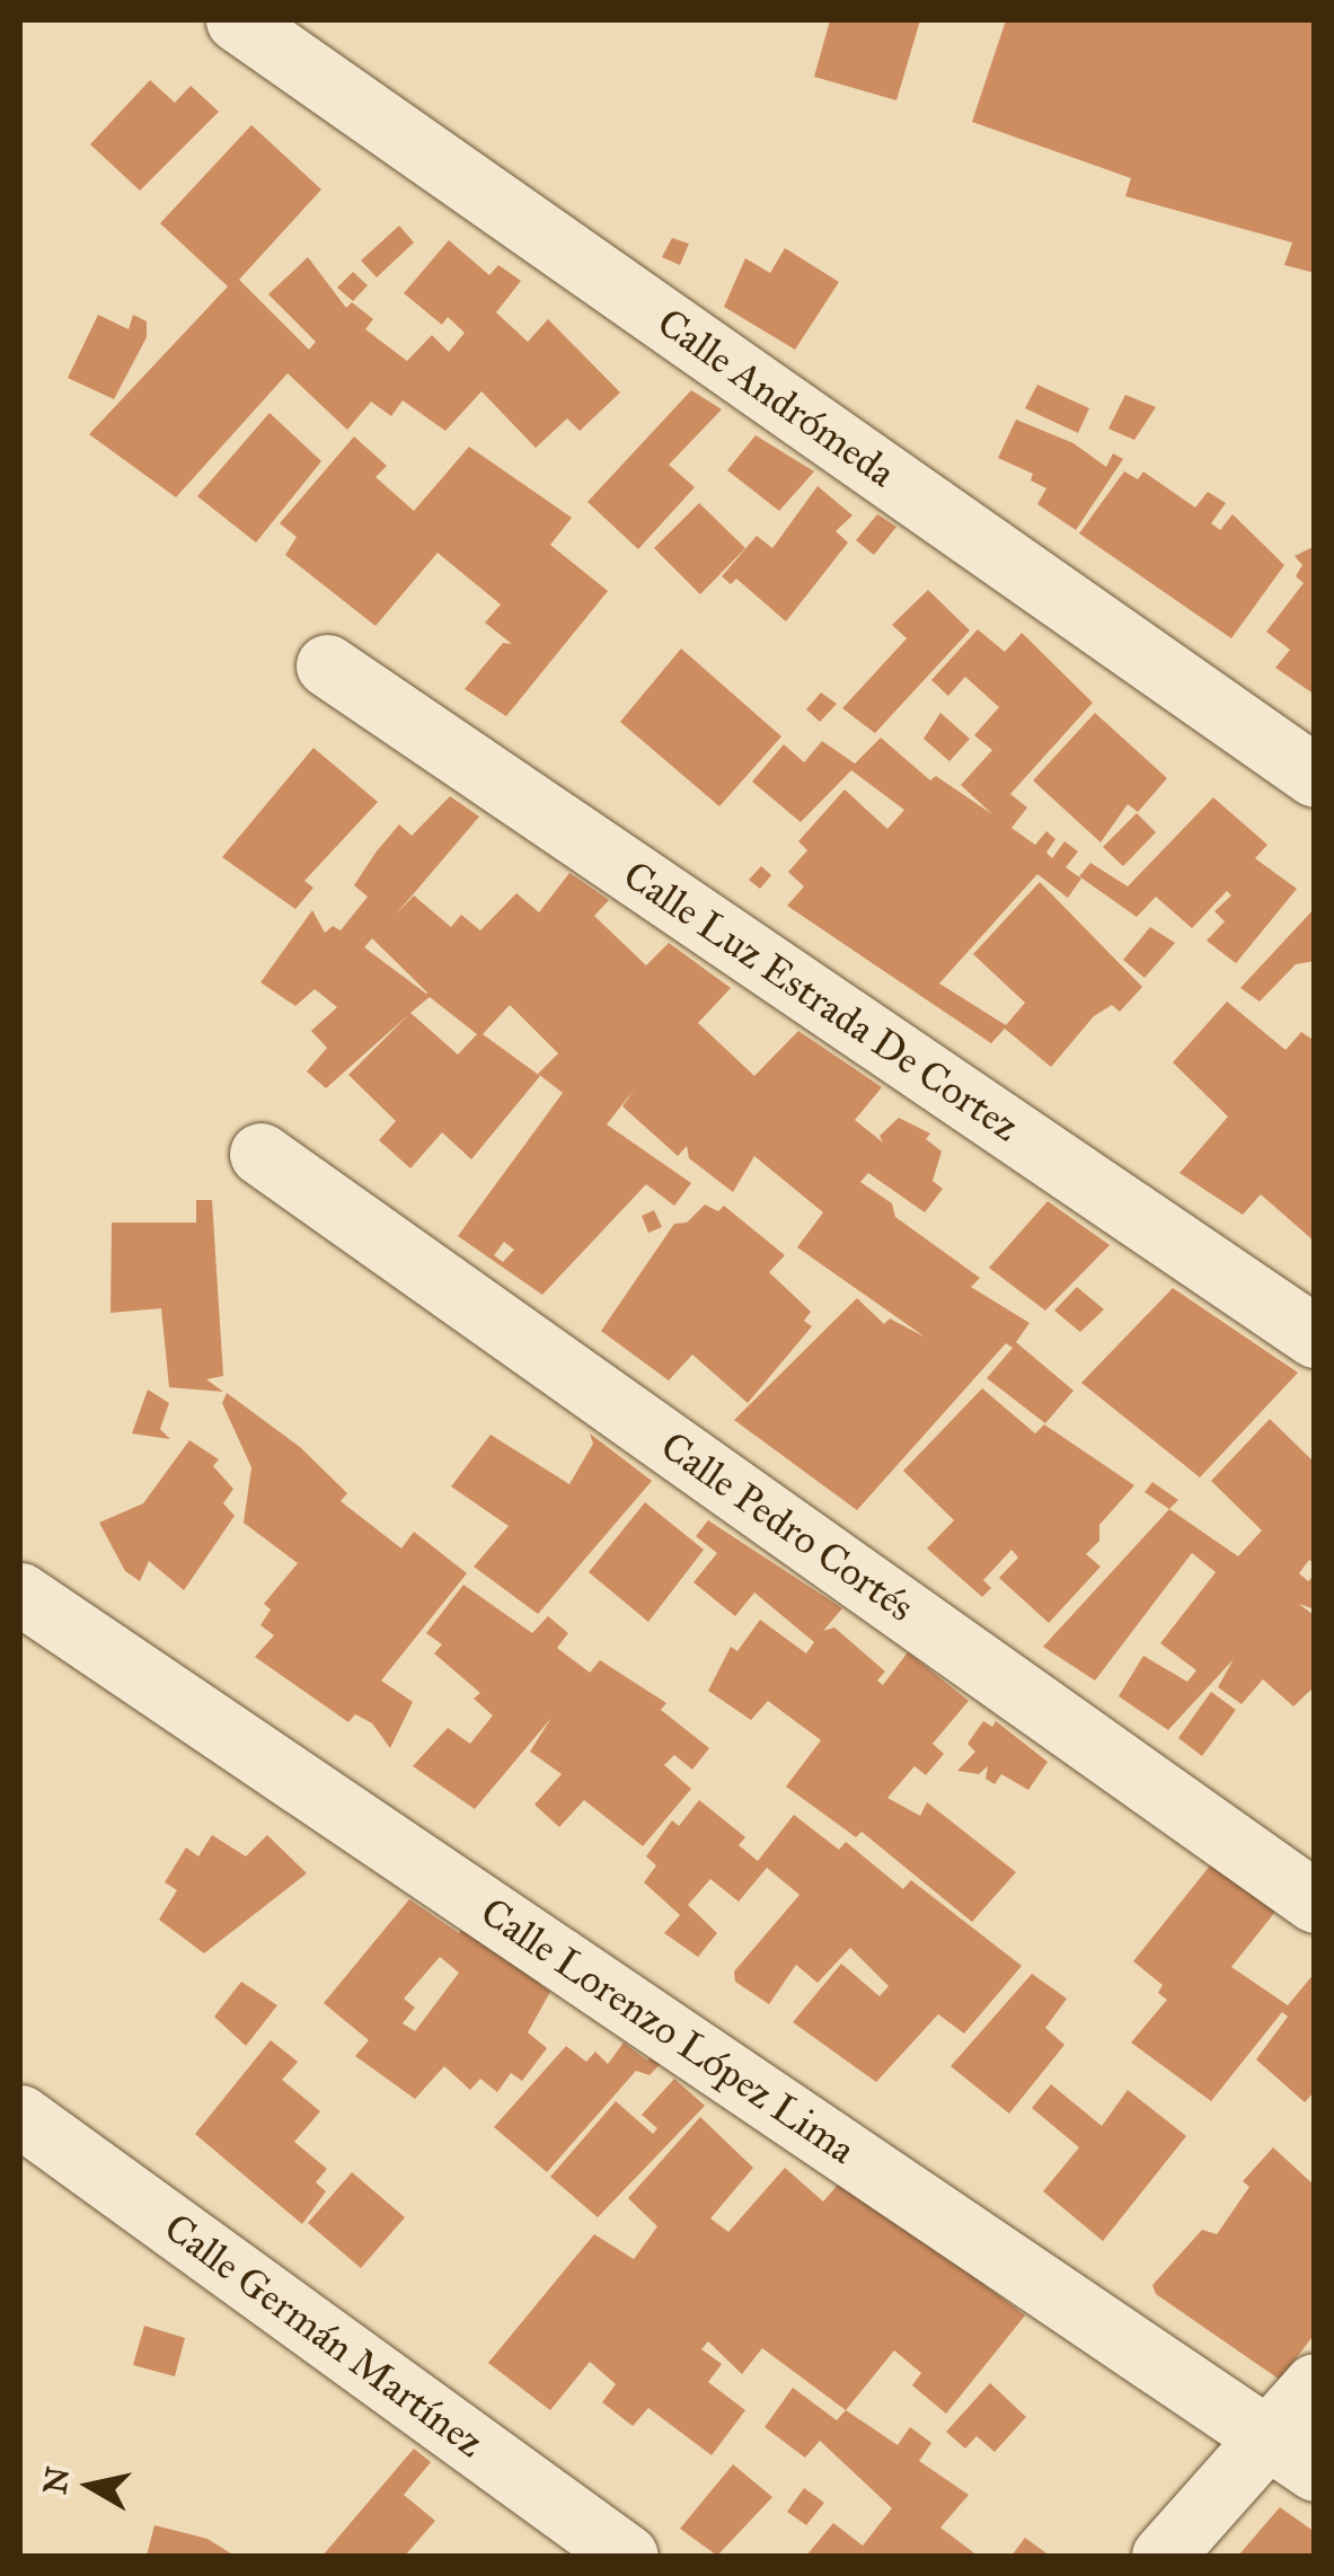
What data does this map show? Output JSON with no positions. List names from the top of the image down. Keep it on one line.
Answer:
{"streets":{"street":["Calle Andrómeda","Calle Luz Estrada De Cortez","Calle Pedro Cortés","Calle Lorenzo López Lima","Calle Germán Martínez"]},"north":"left"}
